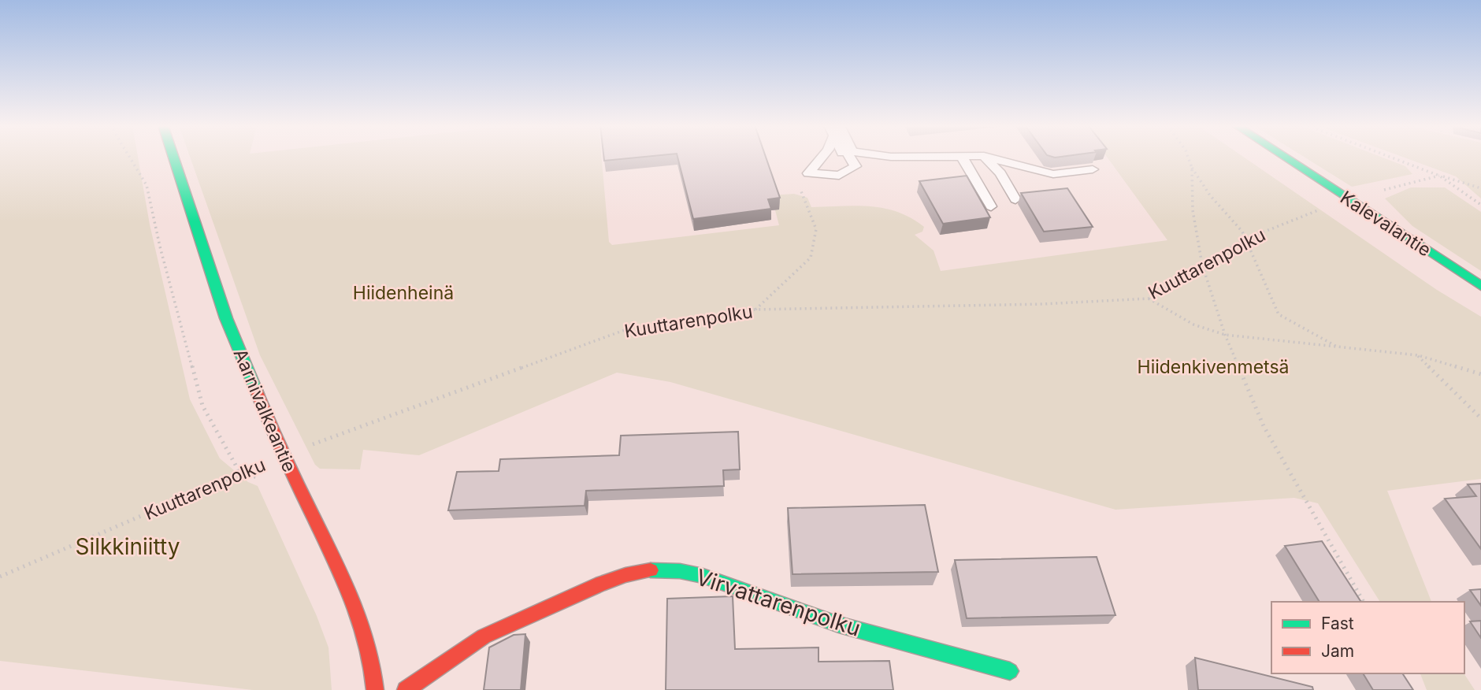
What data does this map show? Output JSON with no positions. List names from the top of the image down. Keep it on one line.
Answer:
{"streets":{"street":["Kalevalantie","Aarnivalkeantie","Virvattarenpolku"],"path":["Kuuttarenpolku"]},"crossings":[["Kuuttarenpolku","Aarnivalkeantie"]],"parks":["Hiidenheinä","Hiidenkivenmetsä","Silkkiniitty"],"legend":["Fast","Jam"]}
